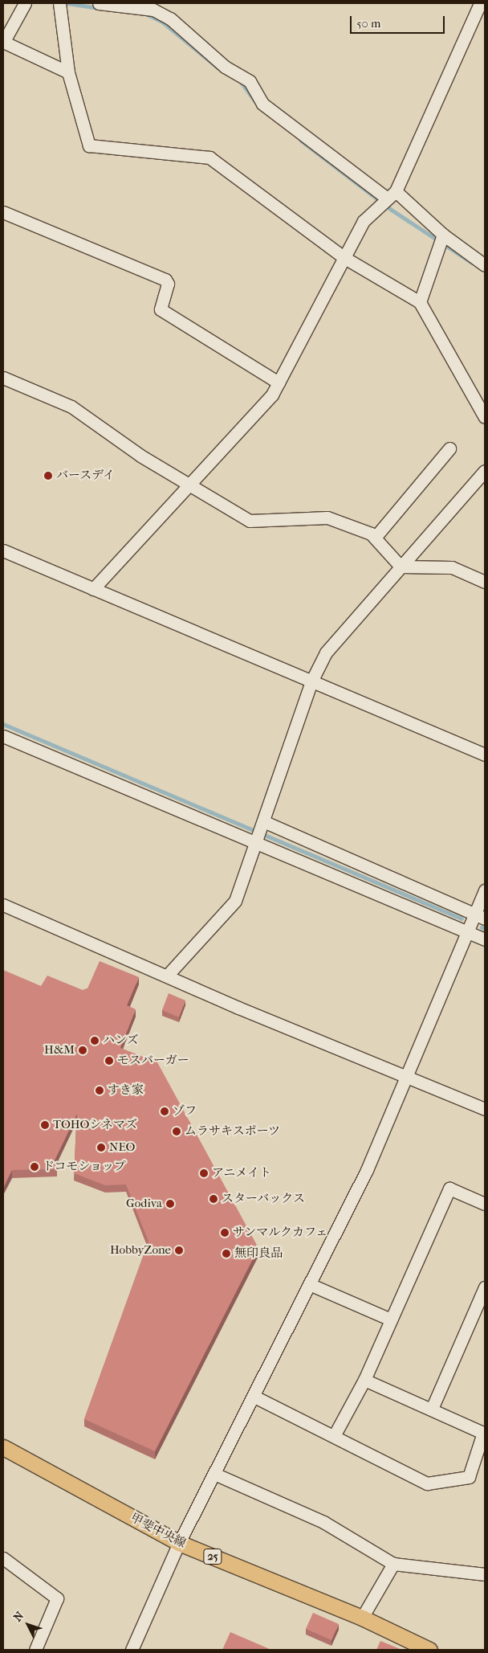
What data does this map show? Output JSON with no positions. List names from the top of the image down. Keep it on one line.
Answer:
{"streets":{"main road":["甲斐中央線","25"]},"places":["バースデイ","ハンズ","H&M","モスバーガー","すき家","ゾフ","TOHOシネマズ","ムラサキスポーツ","NEO","ドコモショップ","アニメイト","スターバックス","Godiva","サンマルクカフェ","HobbyZone","無印良品"],"scale_bar":"50 m","north":"top left"}
